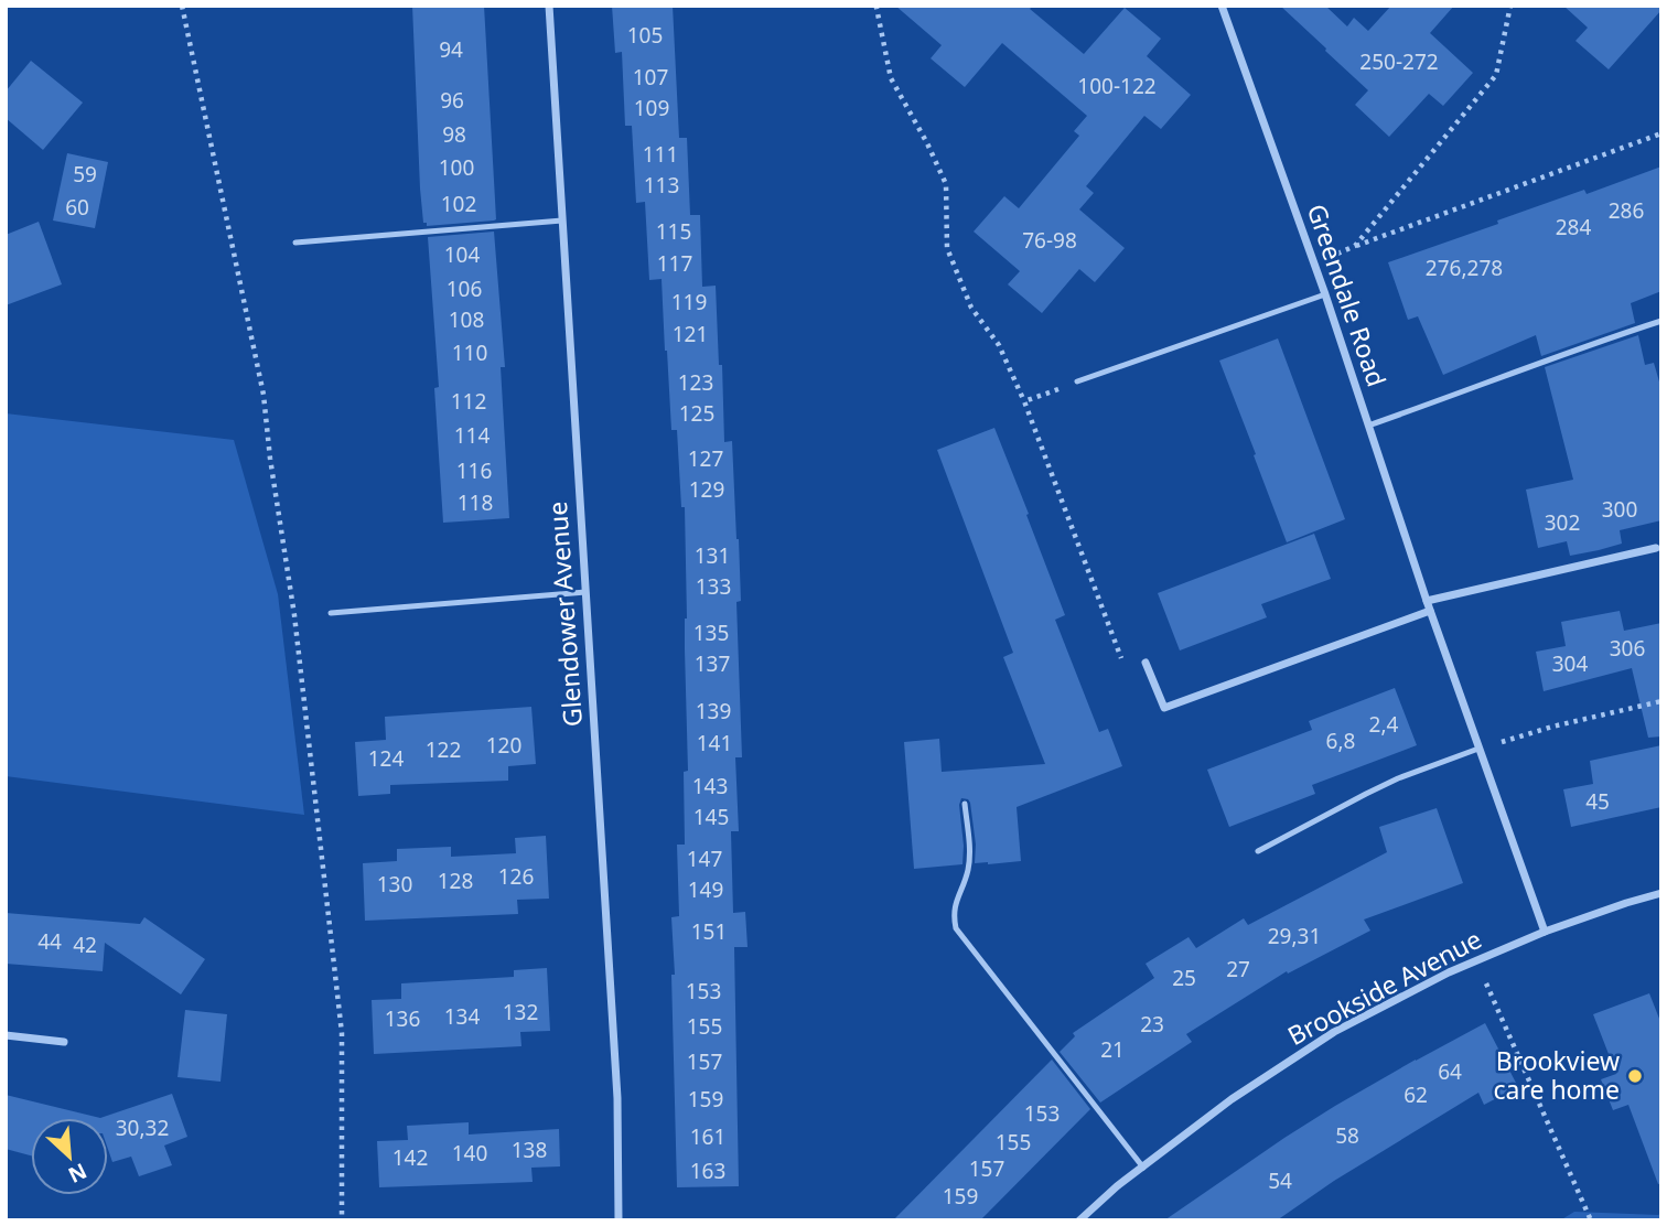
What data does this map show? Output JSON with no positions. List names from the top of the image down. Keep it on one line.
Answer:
{"streets":{"street":["Greendale Road","Glendower Avenue","Brookside Avenue"]},"crossings":[["Greendale Road","Brookside Avenue"]],"places":["Brookview care home"],"house_numbers":["105","94","250-272","107","100-122","96","109","98","111","100","59","113","102","60","286","284","115","76-98","104","117","276,278","106","119","108","121","110","123","112","125","114","127","116","129","118","300","302","131","133","135","306","137","304","139","2,4","6,8","141","120","122","124","143","45","145","147","126","128","130","149","151","29,31","44","42","27","25","153","132","134","136","23","155","21","157","64","62","159","153","30,32","58","161","155","138","140","142","157","163","54","159"],"north":"bottom right"}
